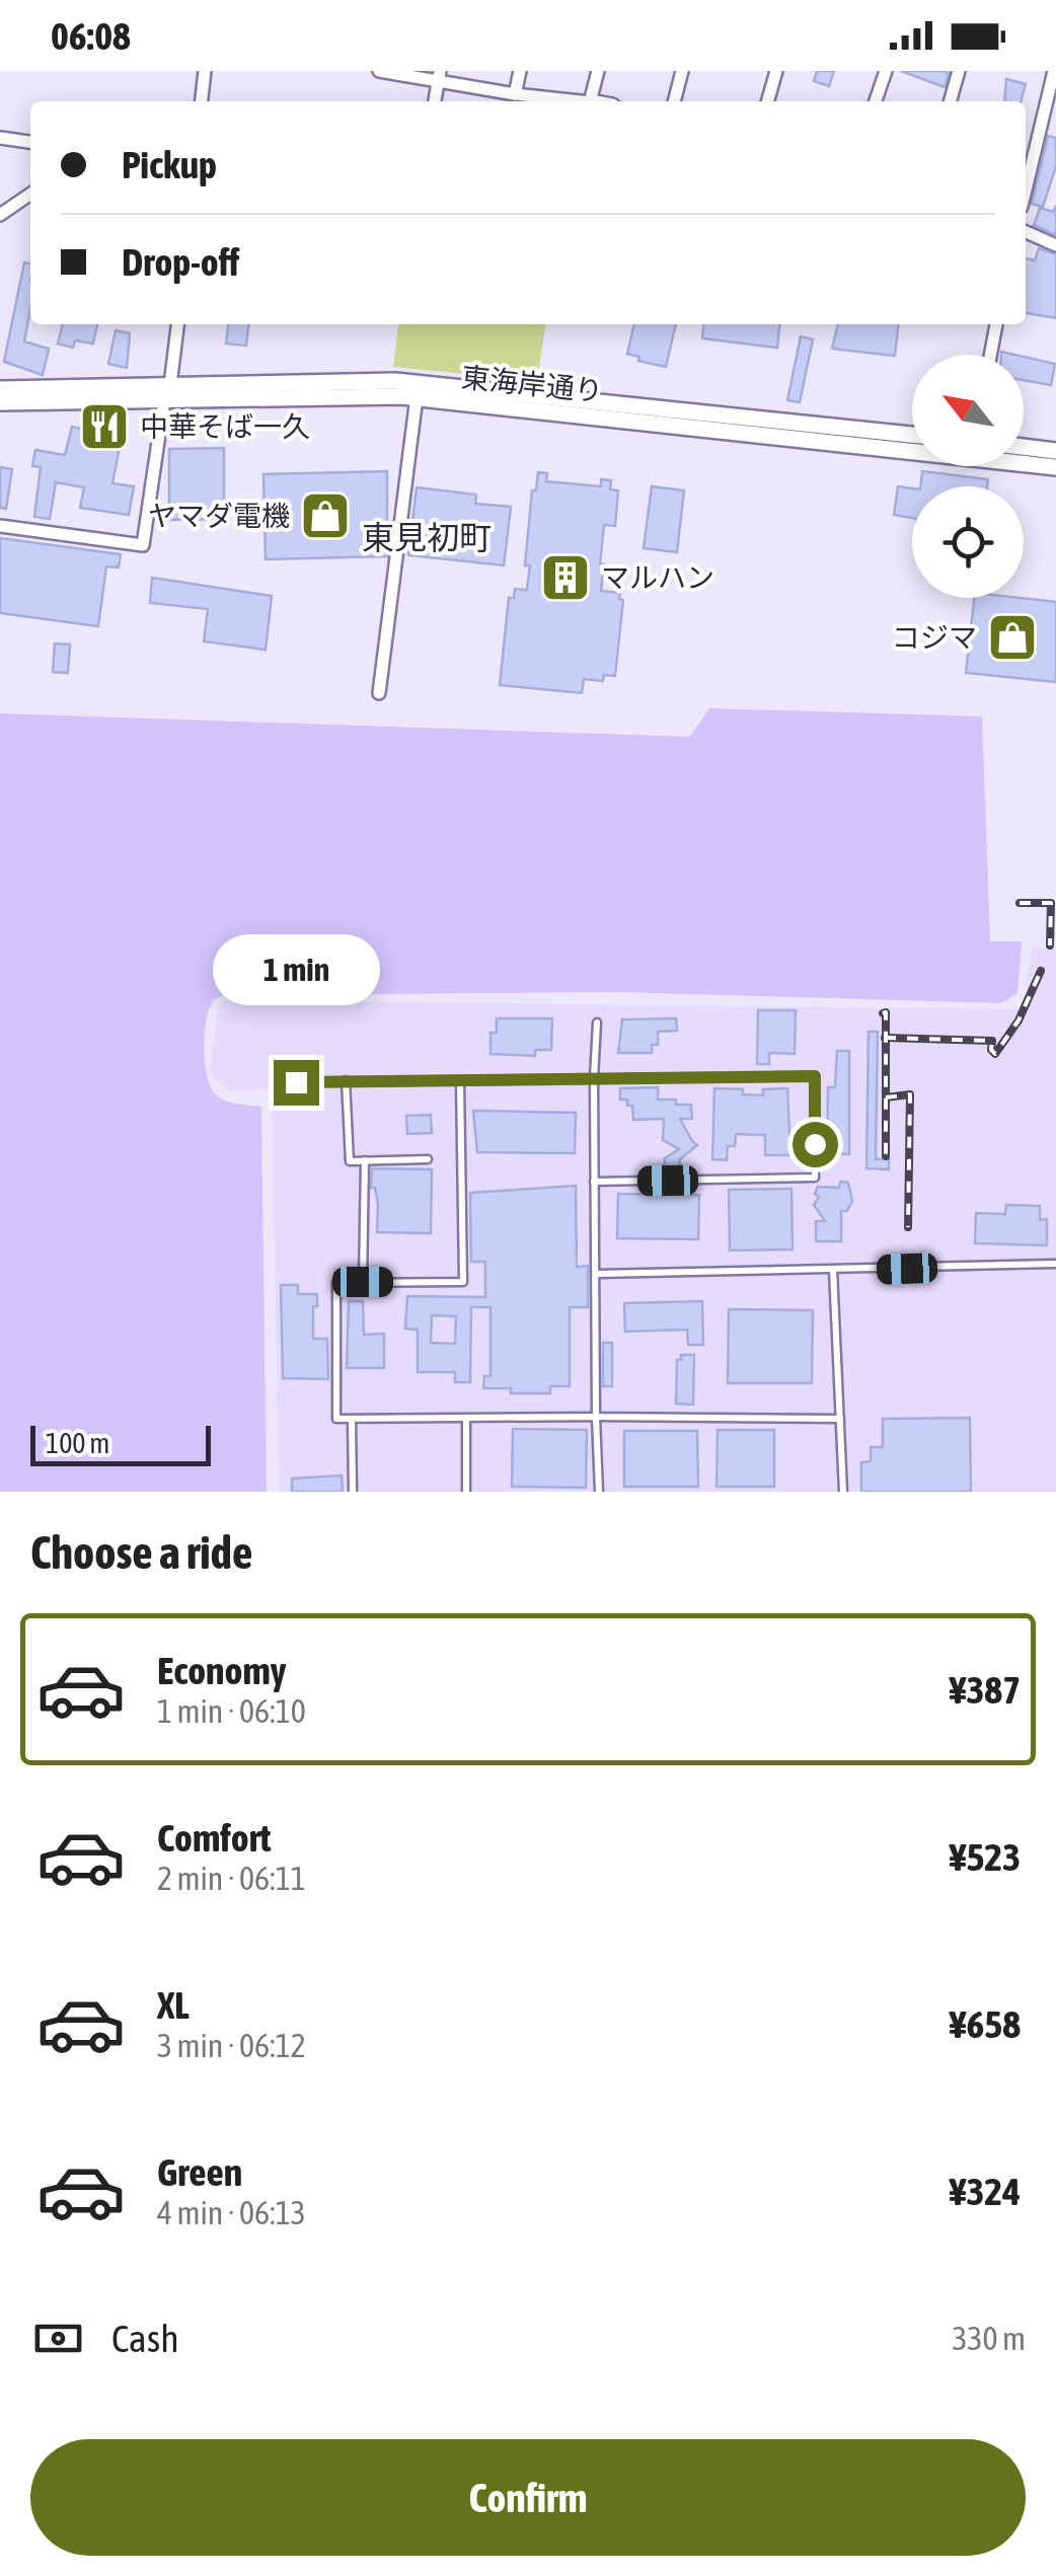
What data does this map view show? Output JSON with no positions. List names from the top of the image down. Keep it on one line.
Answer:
{"streets":{"street":["東海岸通り"]},"districts":["東見初町"],"places":{"restaurant":["中華そば一久"],"shop":["ヤマダ電機","コジマ"],"building":["マルハン"]},"scale_bar":"100 m","north":"top left","page":{"status":"06:08","banner":["Pickup","Drop-off"],"bubble":"1 min","scale":"100 m","heading":"Choose a ride","list":[{"name":"Economy","note":"1 min · 06:10","value":"¥387"},{"name":"Comfort","note":"2 min · 06:11","value":"¥523"},{"name":"XL","note":"3 min · 06:12","value":"¥658"},{"name":"Green","note":"4 min · 06:13","value":"¥324"}],"pay":["Cash","330 m"],"buttons":"Confirm"}}
